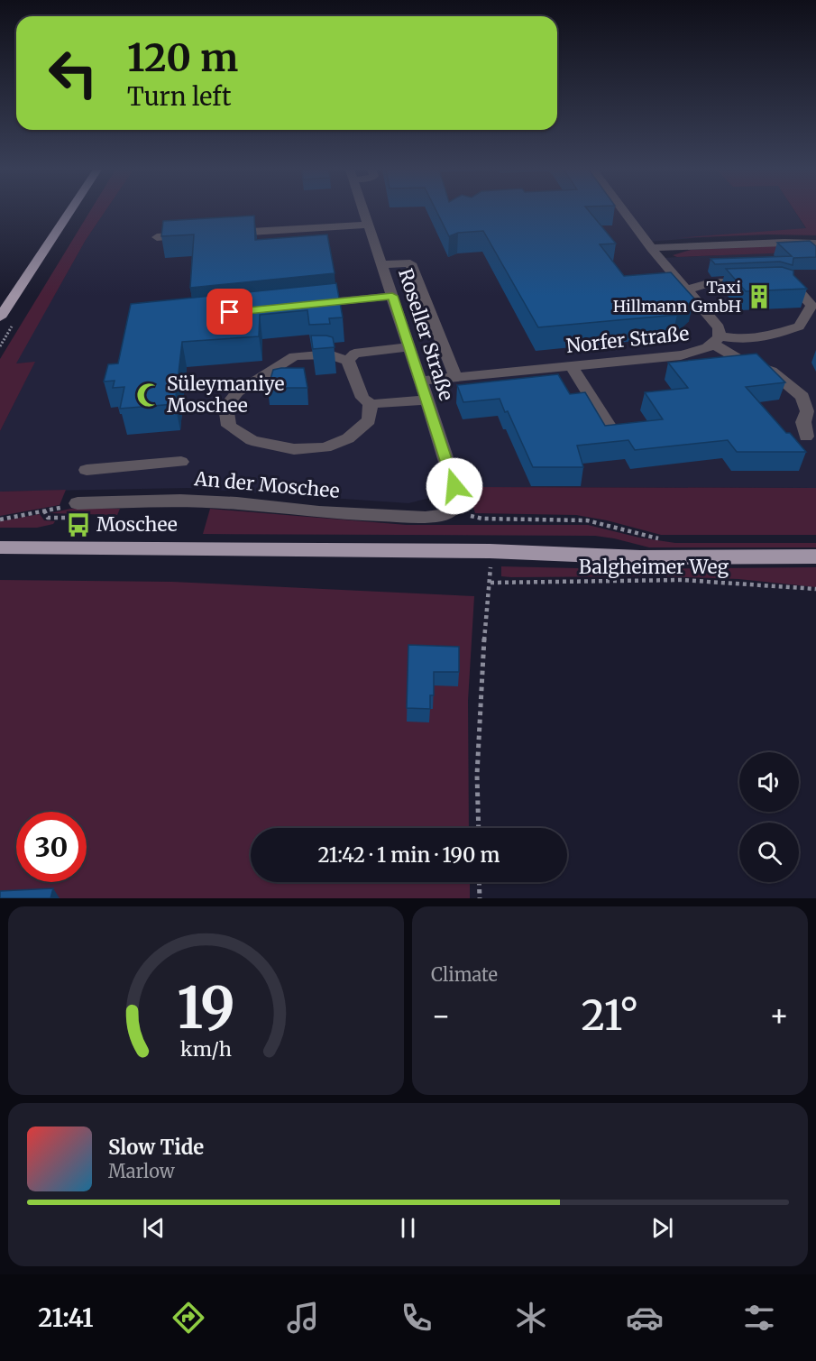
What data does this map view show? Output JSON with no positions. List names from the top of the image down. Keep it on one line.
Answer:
{"streets":{"street":["Roseller Straße","Norfer Straße","An der Moschee"],"path":["Balgheimer Weg"]},"crossings":[["Roseller Straße","Norfer Straße"],["Roseller Straße","An der Moschee"]],"places":{"building":["Taxi Hillmann GmbH"],"mosque":["Süleymaniye Moschee"],"bus stop":["Moschee"]},"page":{"turn":["120 m","Turn left"],"limit":"30","trip":"21:42 · 1 min · 190 m","tile":"Climate","heat":["−","21°","+"],"song":["Slow Tide","Marlow"],"tabs":"21:41","gauge":["19","km/h"]}}
